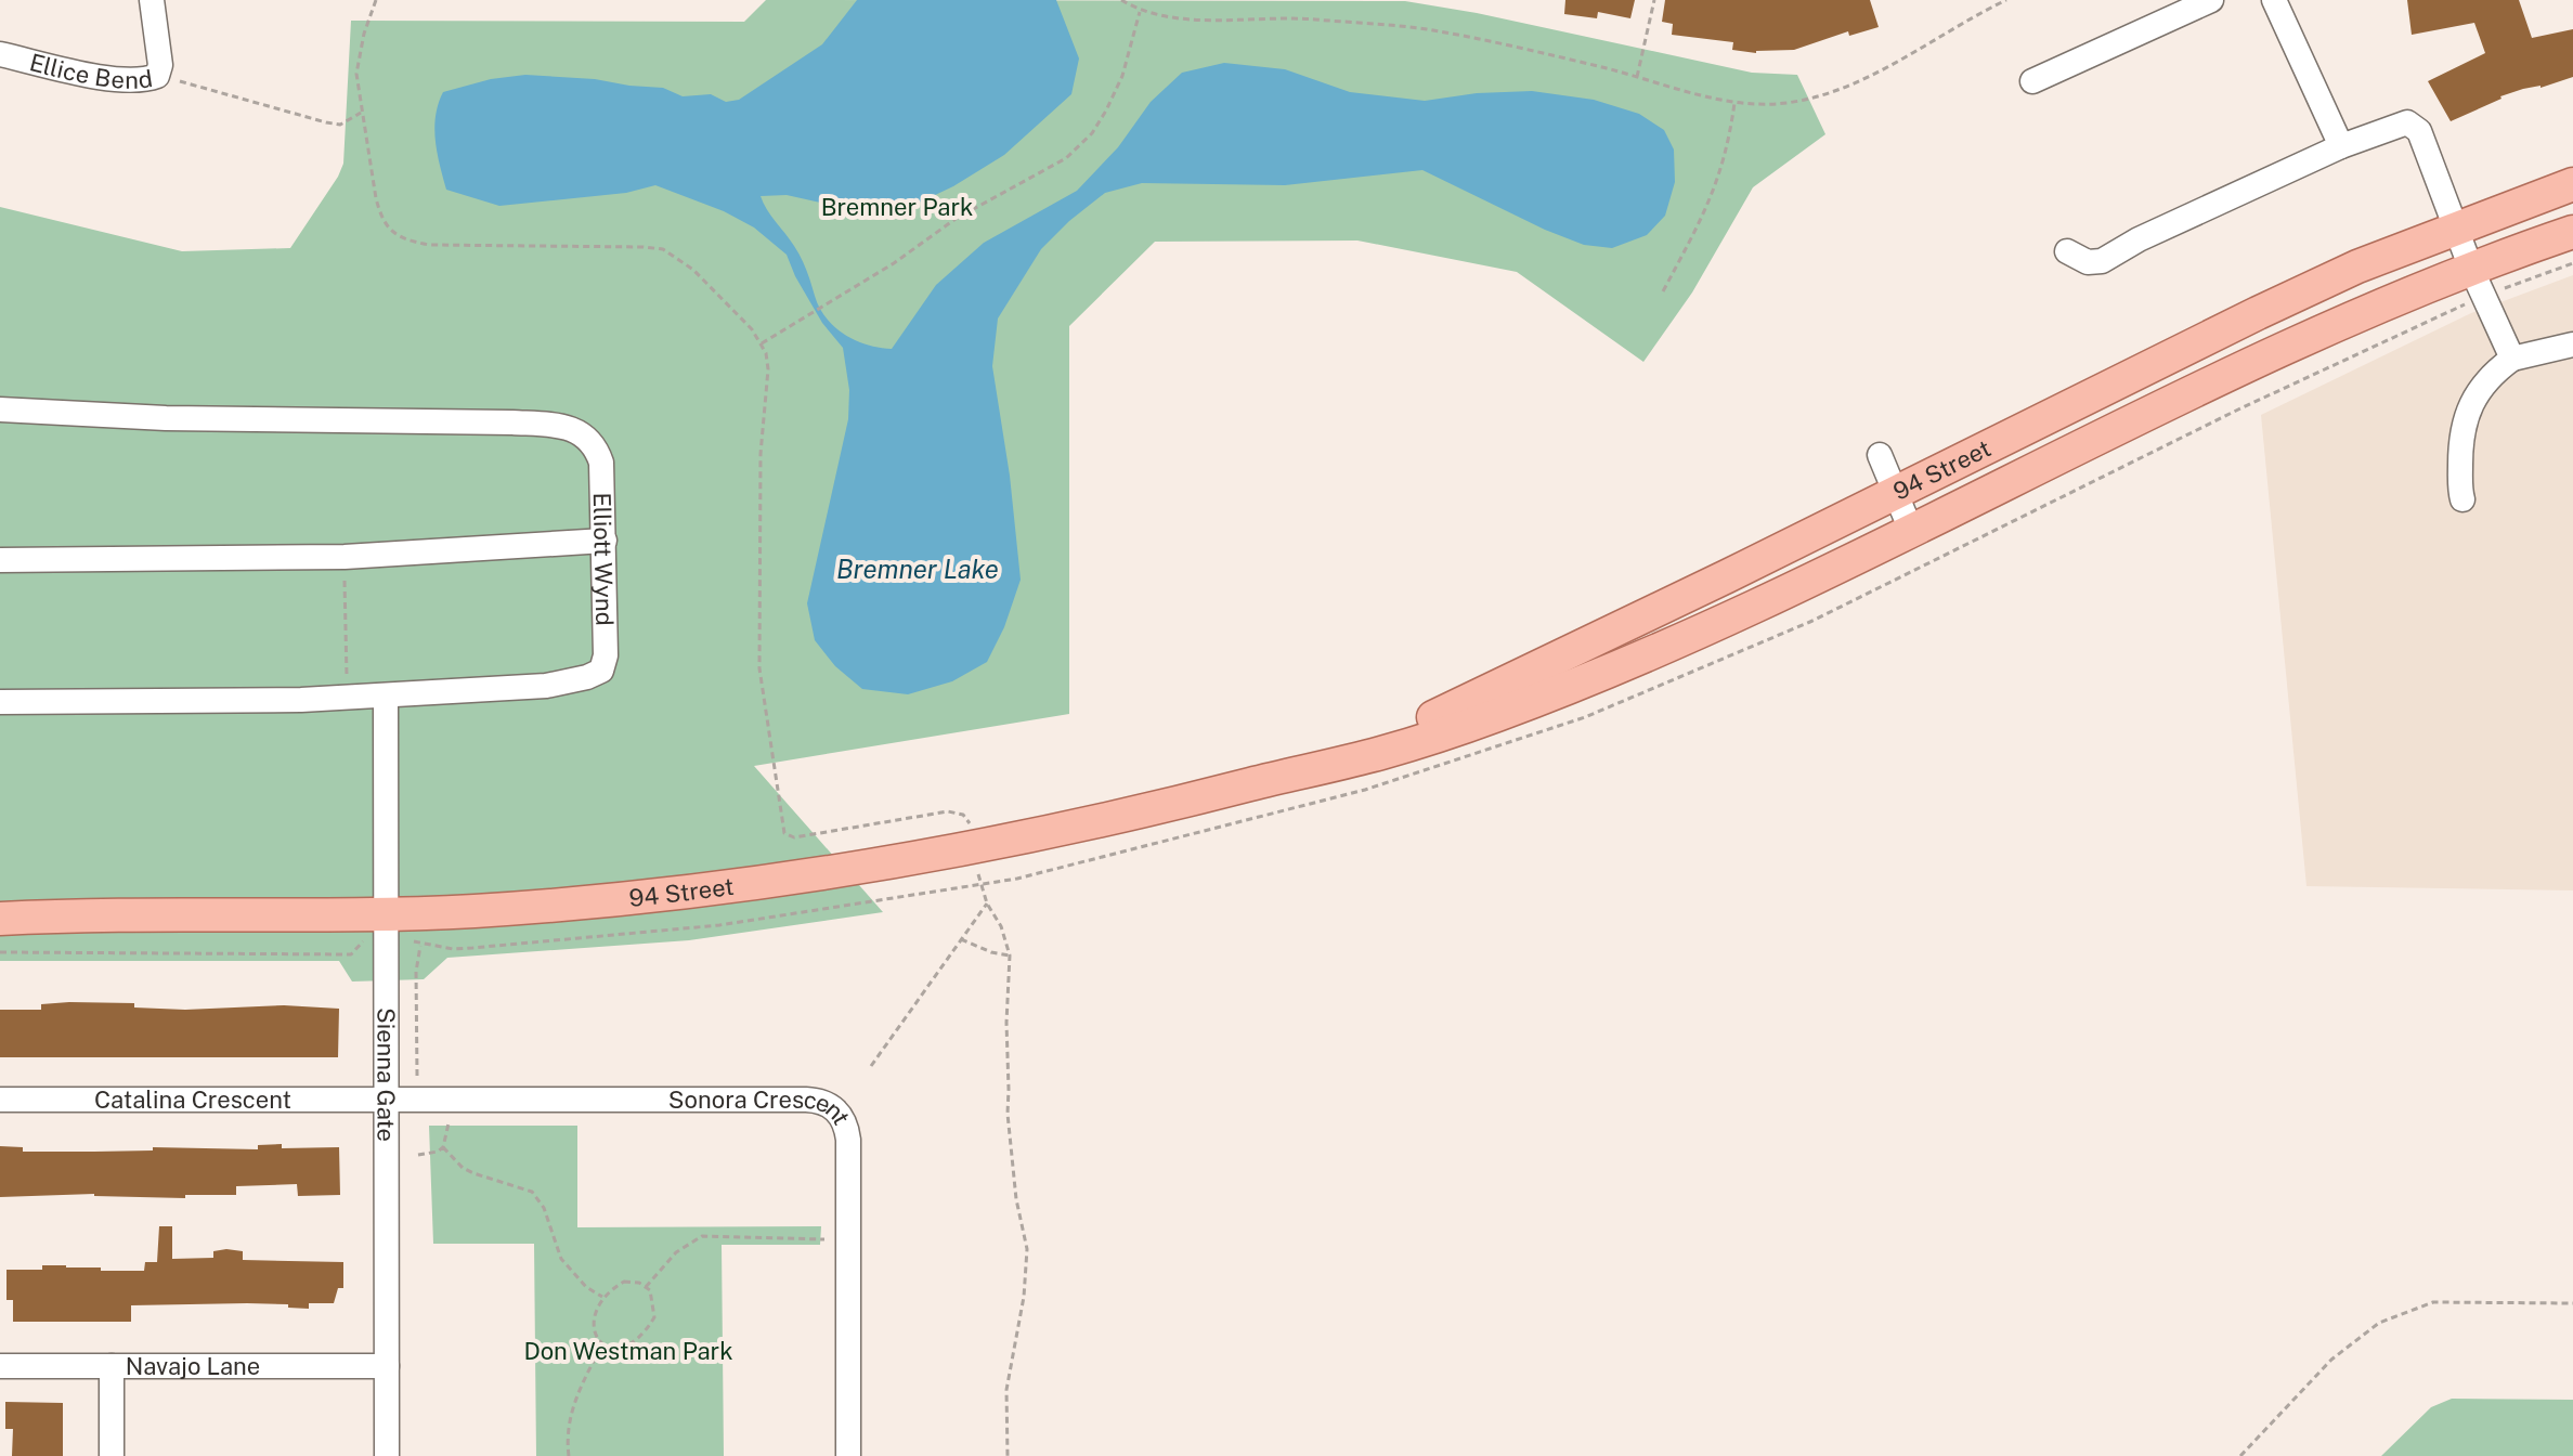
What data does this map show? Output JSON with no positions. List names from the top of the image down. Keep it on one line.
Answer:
{"streets":{"main road":["94 Street"],"street":["Ellice Bend","Elliott Wynd","Sienna Gate","Catalina Crescent","Sonora Crescent","Navajo Lane"]},"crossings":[["94 Street","Sienna Gate"],["Elliott Wynd","Sienna Gate"],["Sienna Gate","Catalina Crescent"],["Sienna Gate","Sonora Crescent"],["Sienna Gate","Navajo Lane"],["Catalina Crescent","Sonora Crescent"]],"water":["Bremner Lake"],"parks":["Bremner Park","Don Westman Park"]}
